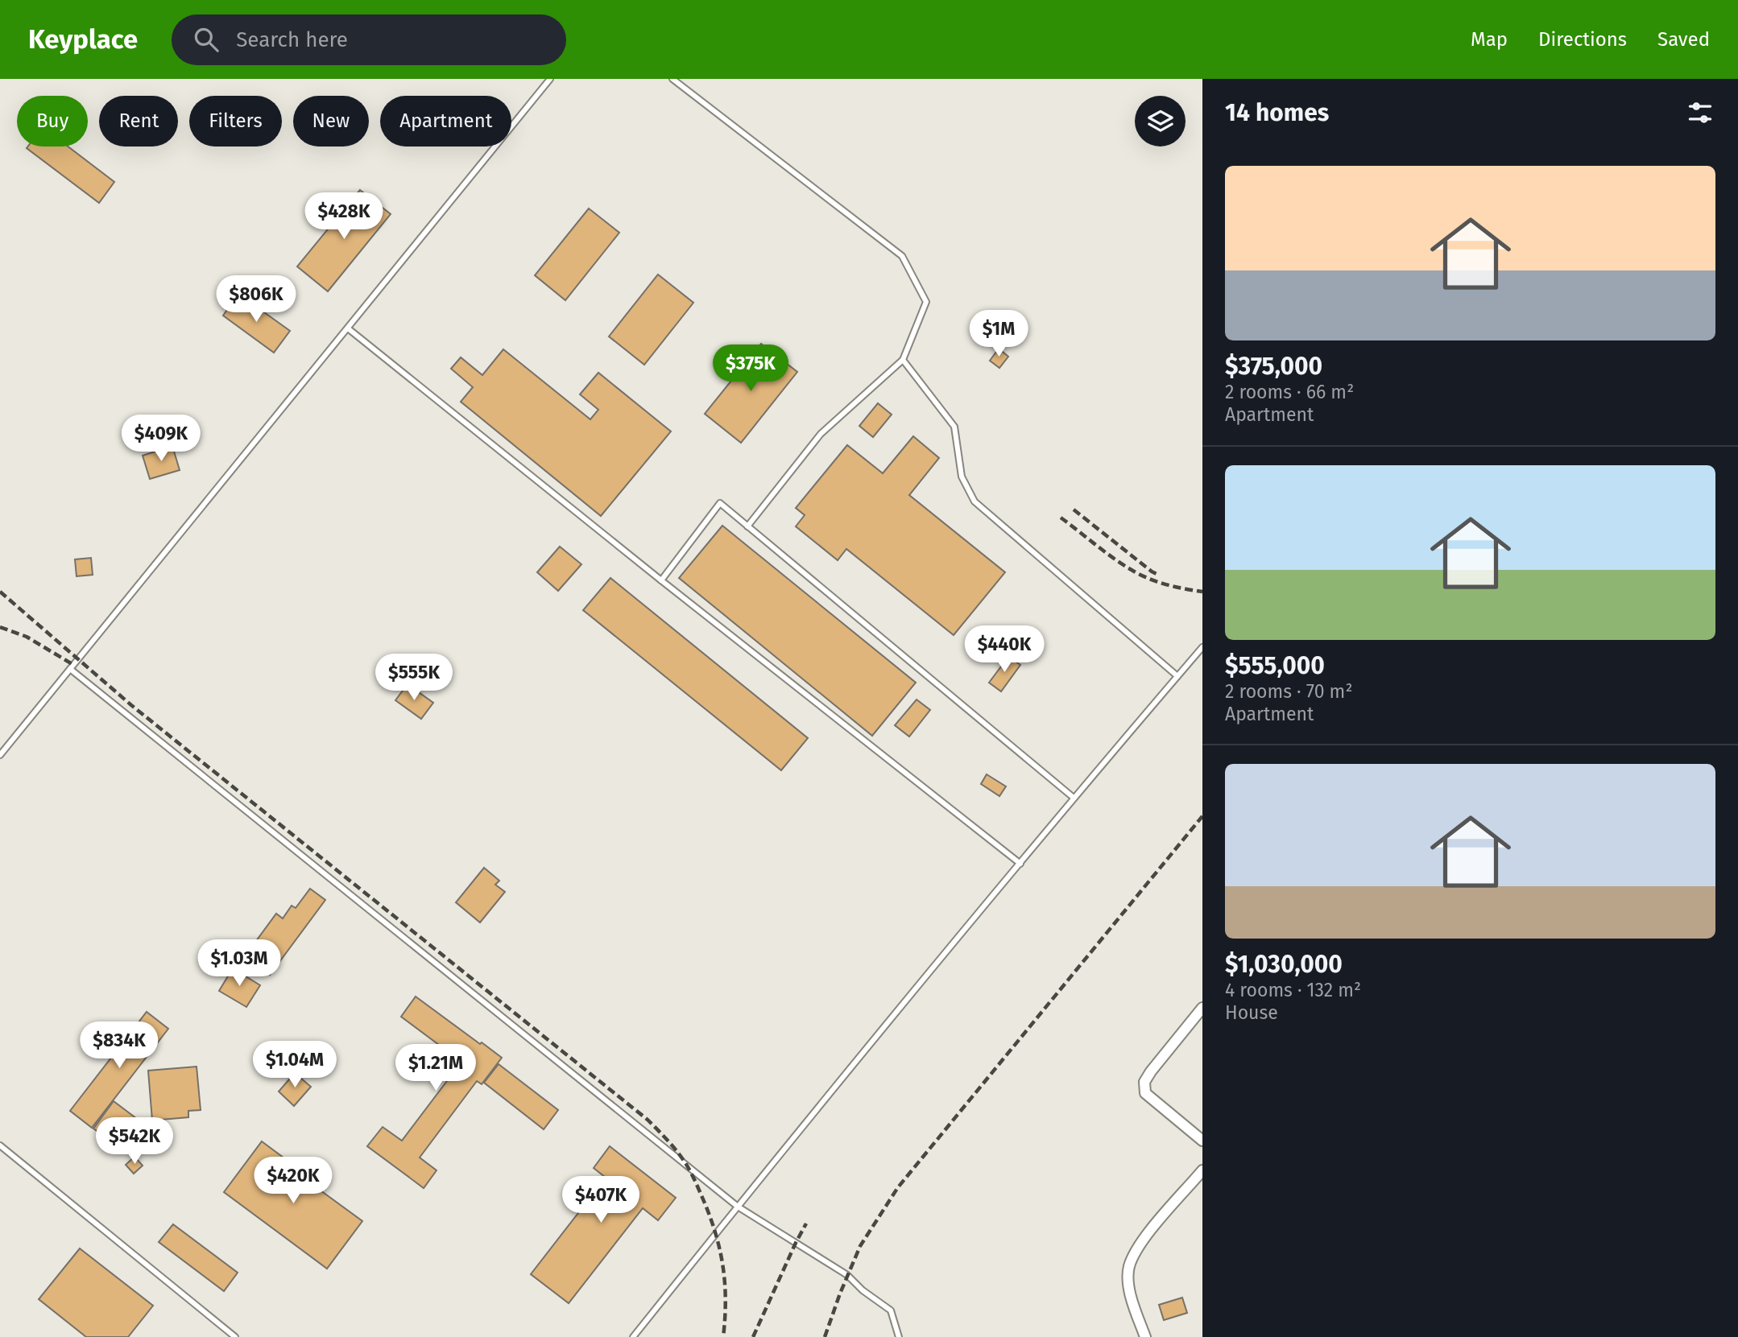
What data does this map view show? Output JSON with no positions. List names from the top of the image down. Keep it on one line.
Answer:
{"page":{"header":"Keyplace","search":"Search here","nav":["Map","Directions","Saved"],"heading":"14 homes","chip":["Buy","Rent","Filters","New","Apartment"],"list":[{"name":"$375,000","note":"2 rooms · 66 m² · Apartment"},{"name":"$555,000","note":"2 rooms · 70 m² · Apartment"},{"name":"$1,030,000","note":"4 rooms · 132 m² · House"}],"price":["$428K","$806K","$1M","$375K","$409K","$440K","$555K","$1.03M","$834K","$1.04M","$1.21M","$542K","$420K","$407K"]}}
